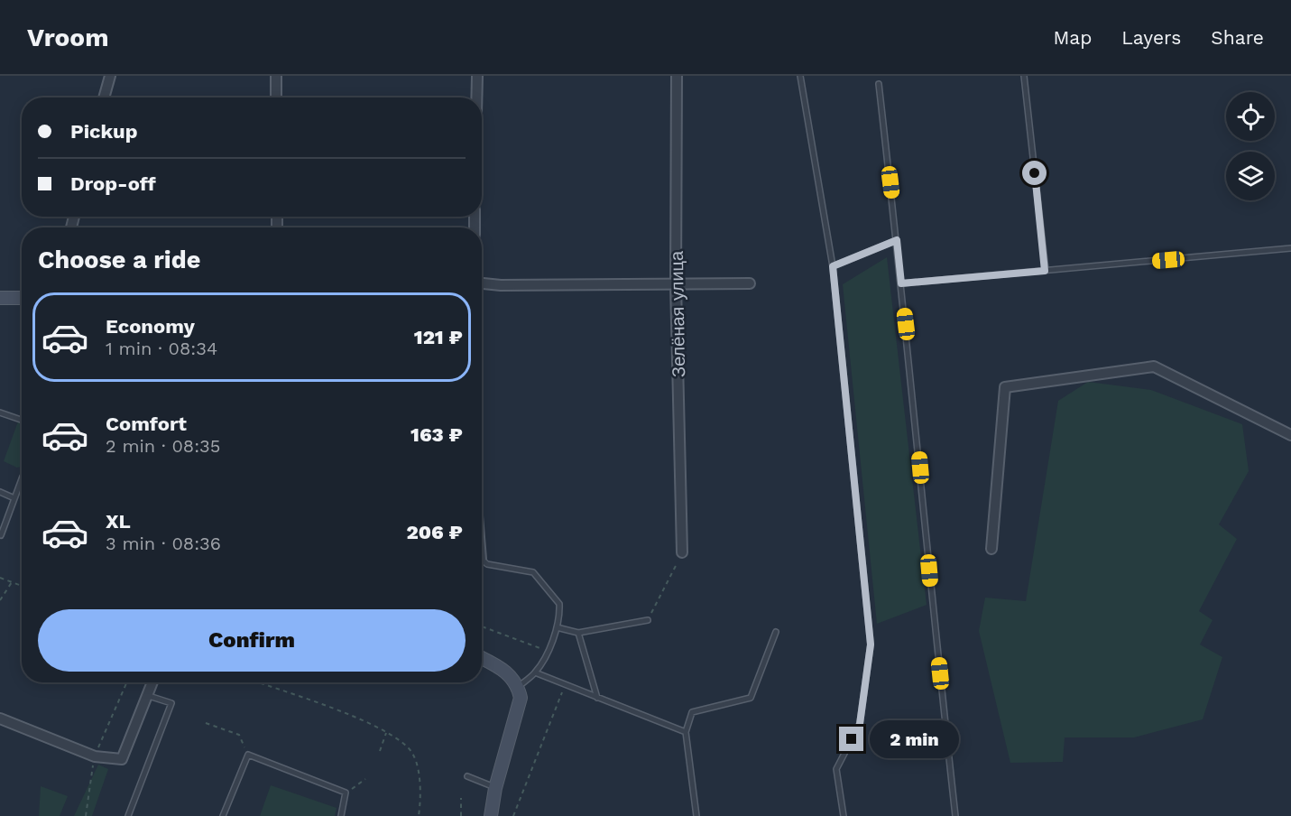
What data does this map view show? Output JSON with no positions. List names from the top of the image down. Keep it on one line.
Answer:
{"streets":{"street":["Зелёная улица"]},"page":{"header":"Vroom","nav":["Map","Layers","Share"],"banner":["Pickup","Drop-off"],"heading":"Choose a ride","list":[{"name":"Economy","note":"1 min · 08:34","value":"121 ₽"},{"name":"Comfort","note":"2 min · 08:35","value":"163 ₽"},{"name":"XL","note":"3 min · 08:36","value":"206 ₽"}],"buttons":"Confirm","bubble":"2 min"}}
